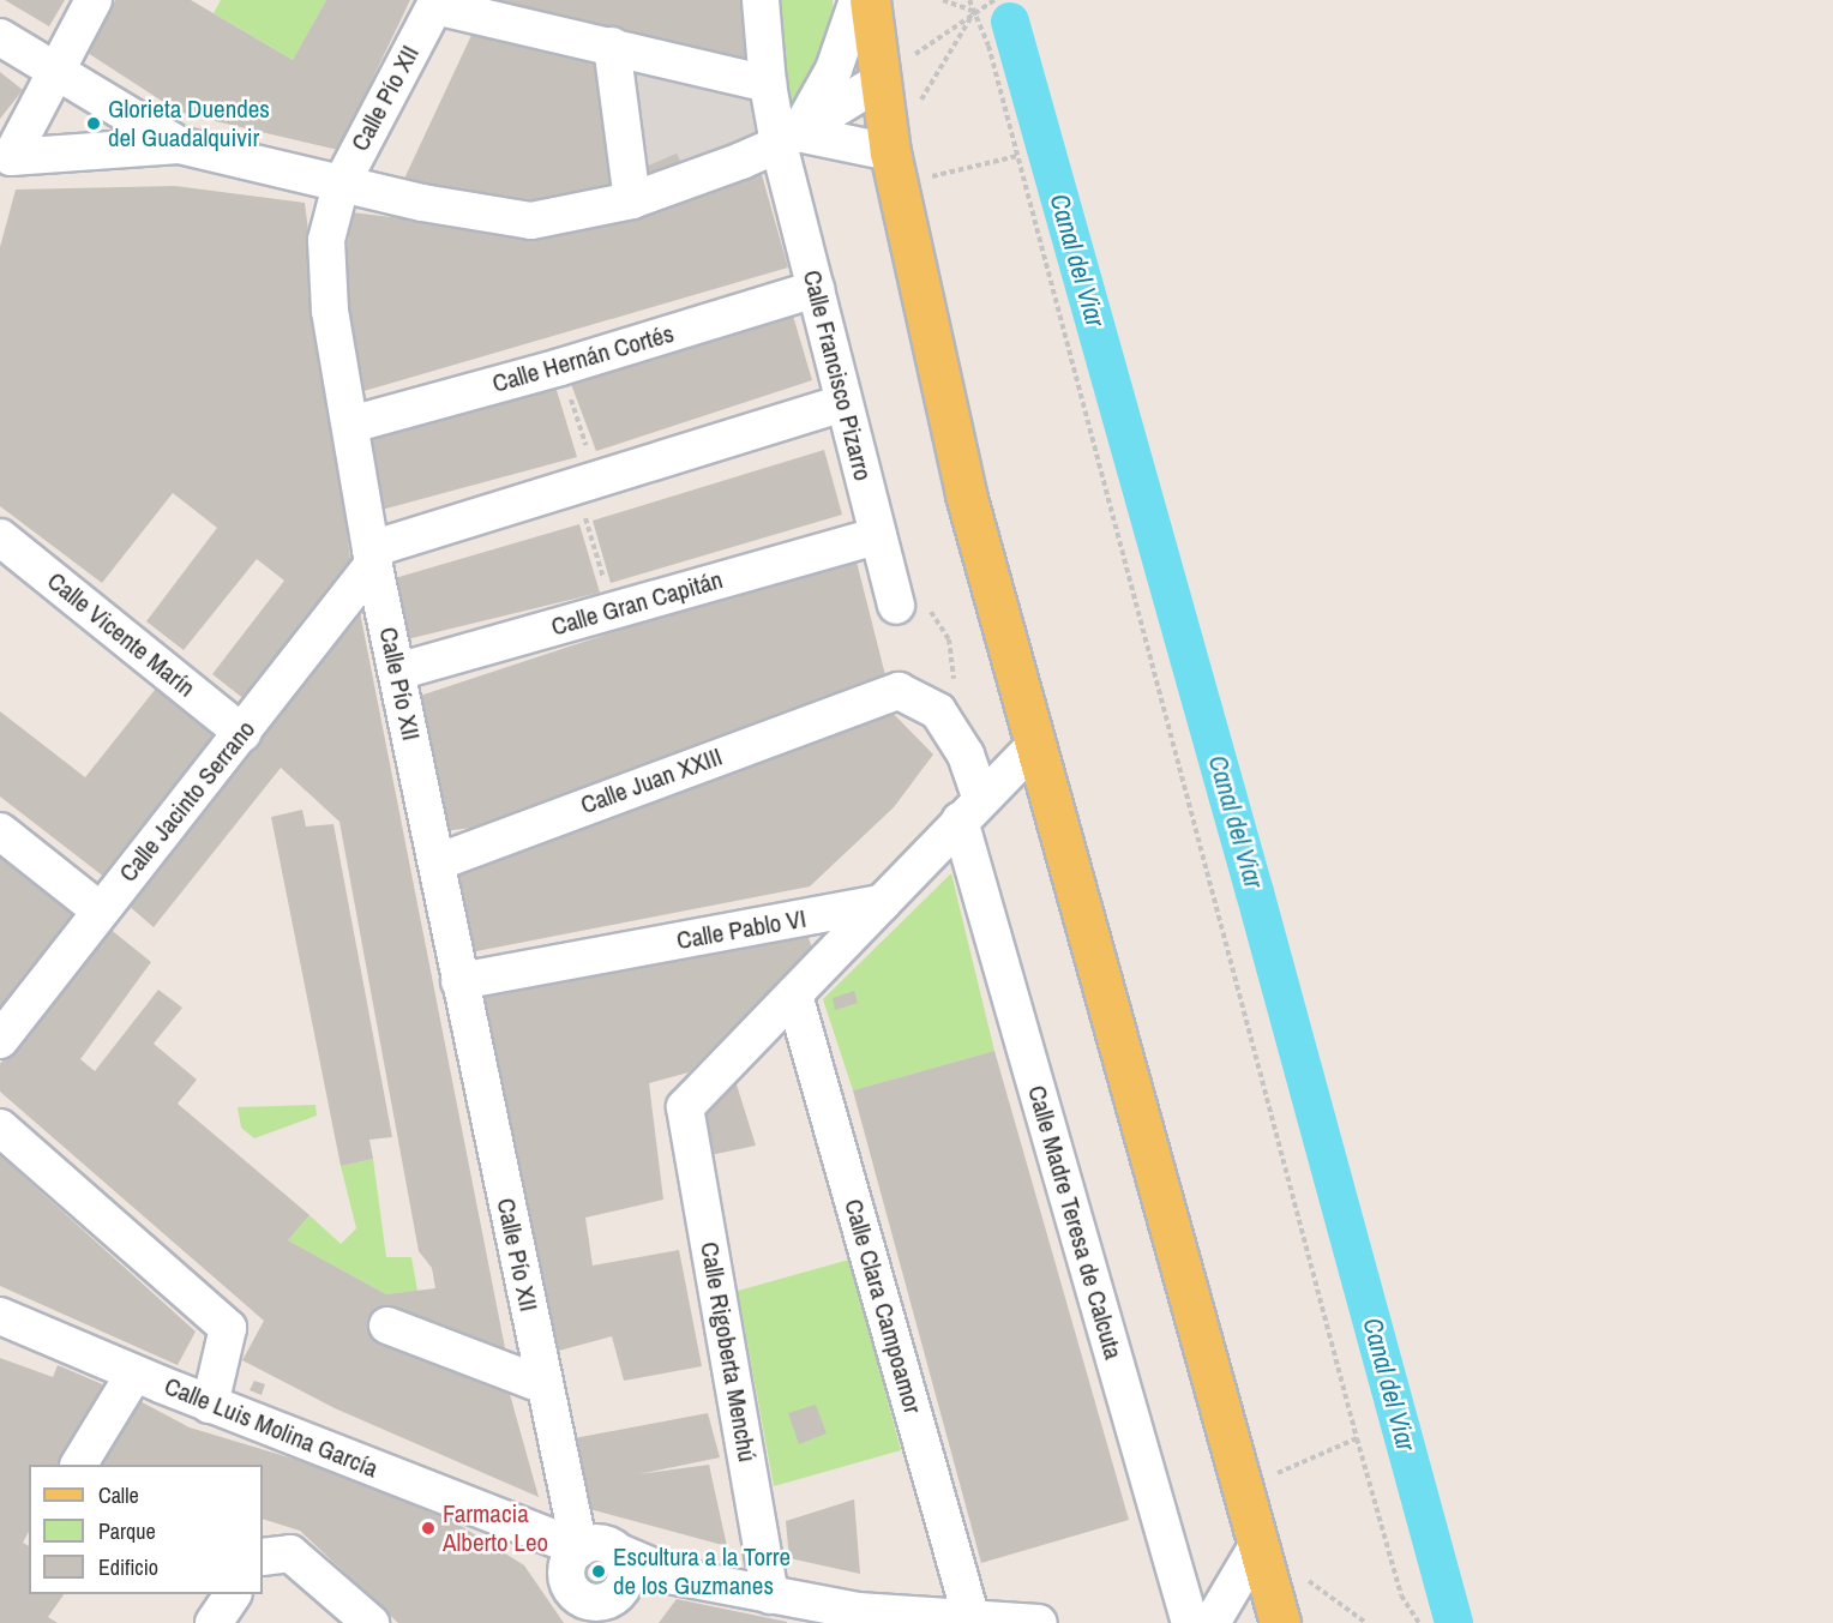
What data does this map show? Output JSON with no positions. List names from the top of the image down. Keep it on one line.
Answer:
{"streets":{"street":["Calle Pío XII","Calle Hernán Cortés","Calle Francisco Pizarro","Calle Gran Capitán","Calle Vicente Marín","Calle Juan XXIII","Calle Jacinto Serrano","Calle Pablo VI","Calle Madre Teresa de Calcuta","Calle Clara Campoamor","Calle Rigoberta Menchú","Calle Luis Molina García"]},"crossings":[["Calle Pío XII","Calle Hernán Cortés"],["Calle Pío XII","Calle Gran Capitán"],["Calle Pío XII","Calle Juan XXIII"],["Calle Pío XII","Calle Jacinto Serrano"],["Calle Pío XII","Calle Pablo VI"],["Calle Pío XII","Calle Luis Molina García"],["Calle Hernán Cortés","Calle Francisco Pizarro"],["Calle Francisco Pizarro","Calle Gran Capitán"],["Calle Vicente Marín","Calle Jacinto Serrano"],["Calle Juan XXIII","Calle Madre Teresa de Calcuta"],["Calle Clara Campoamor","Calle Rigoberta Menchú"],["Calle Clara Campoamor","Calle Luis Molina García"],["Calle Rigoberta Menchú","Calle Luis Molina García"]],"water":["Canal del Viar"],"places":["Glorieta Duendes del Guadalquivir","Farmacia Alberto Leo","Escultura a la Torre de los Guzmanes"],"legend":["Calle","Parque","Edificio"]}
